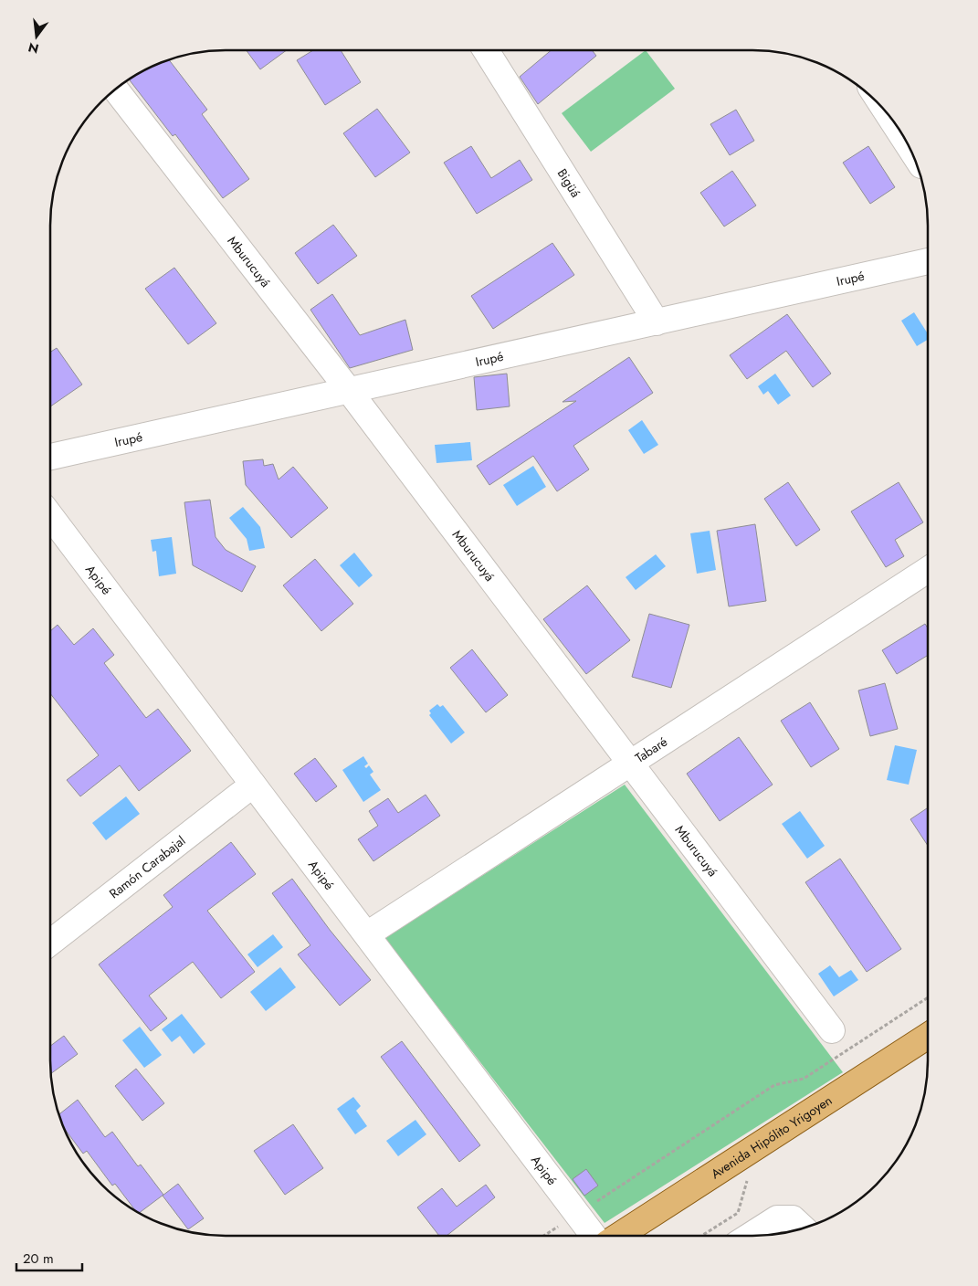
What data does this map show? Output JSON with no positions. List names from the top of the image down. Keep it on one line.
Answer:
{"streets":{"main road":["Avenida Hipólito Yrigoyen"],"street":["Bigüá","Mburucuyá","Irupé","Apipé","Tabaré","Ramón Carabajal"]},"crossings":[["Bigüá","Irupé"],["Mburucuyá","Irupé"],["Mburucuyá","Tabaré"],["Apipé","Tabaré"],["Apipé","Ramón Carabajal"]],"scale_bar":"20 m","north":"bottom"}
